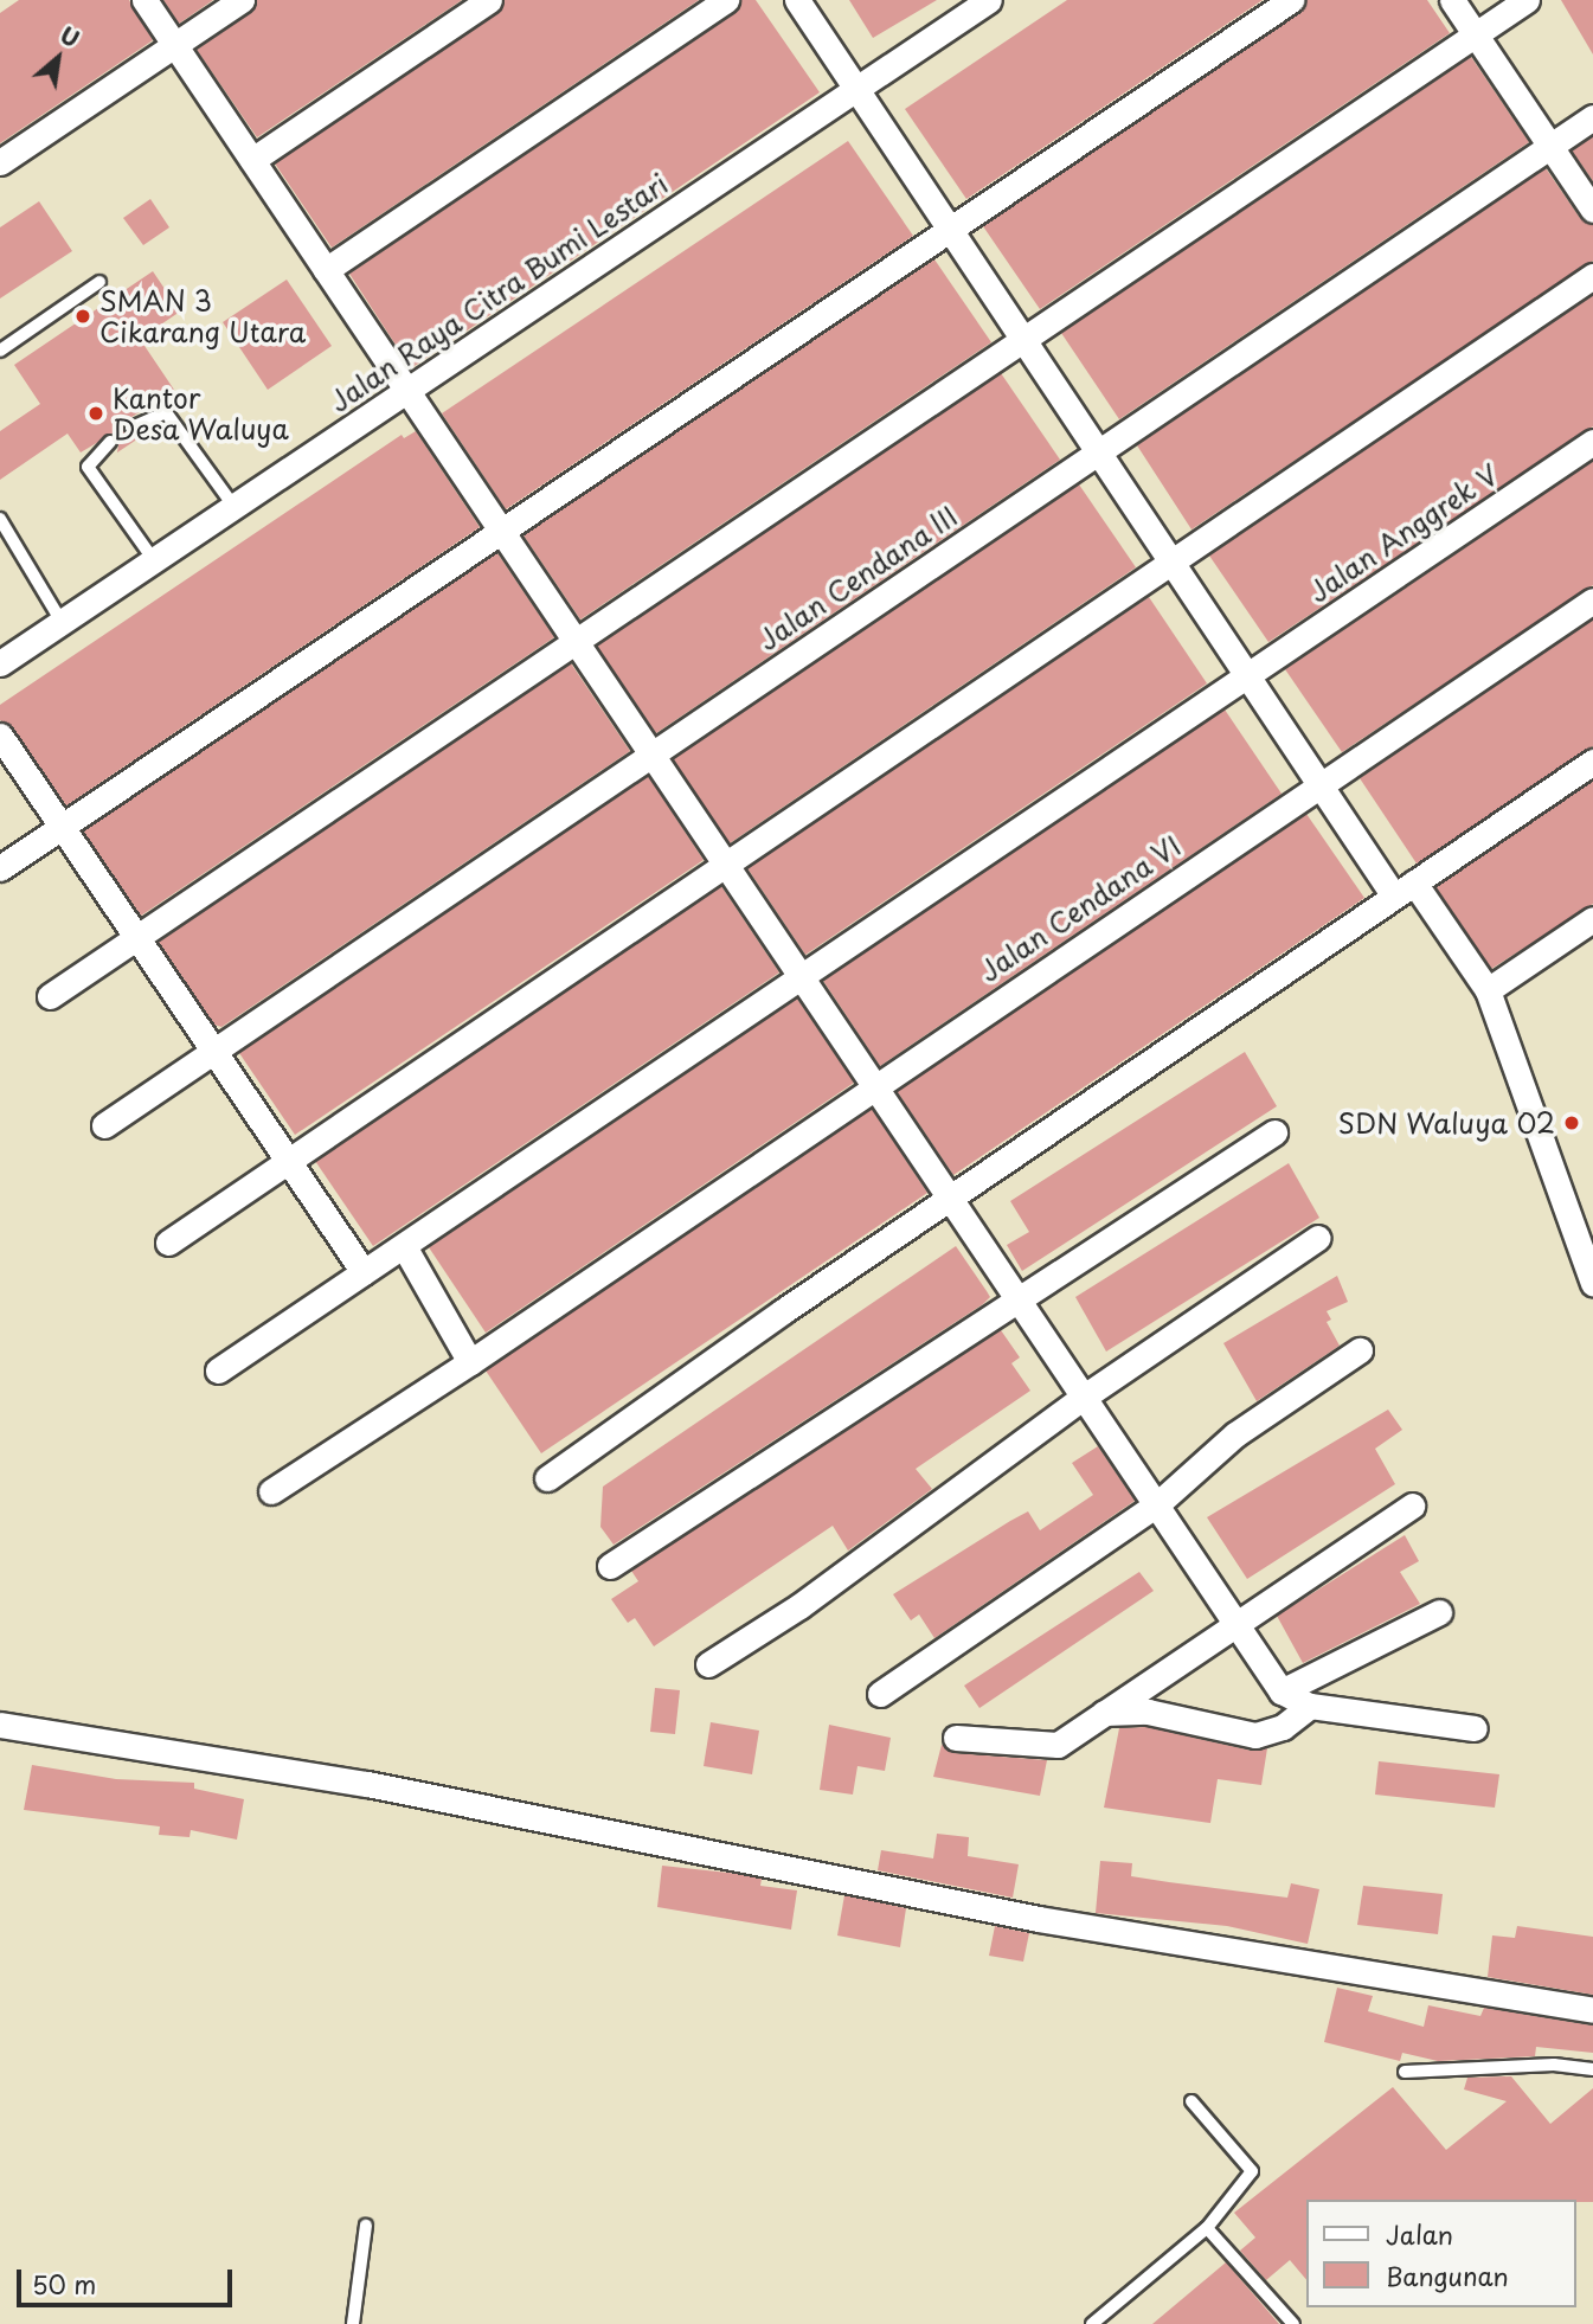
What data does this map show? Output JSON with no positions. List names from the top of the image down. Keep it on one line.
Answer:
{"streets":{"street":["Jalan Raya Citra Bumi Lestari","Jalan Anggrek V","Jalan Cendana III","Jalan Cendana VI"]},"places":["SMAN 3 Cikarang Utara","Kantor Desa Waluya","SDN Waluya 02"],"legend":["Jalan","Bangunan"],"scale_bar":"50 m","north":"top right"}
